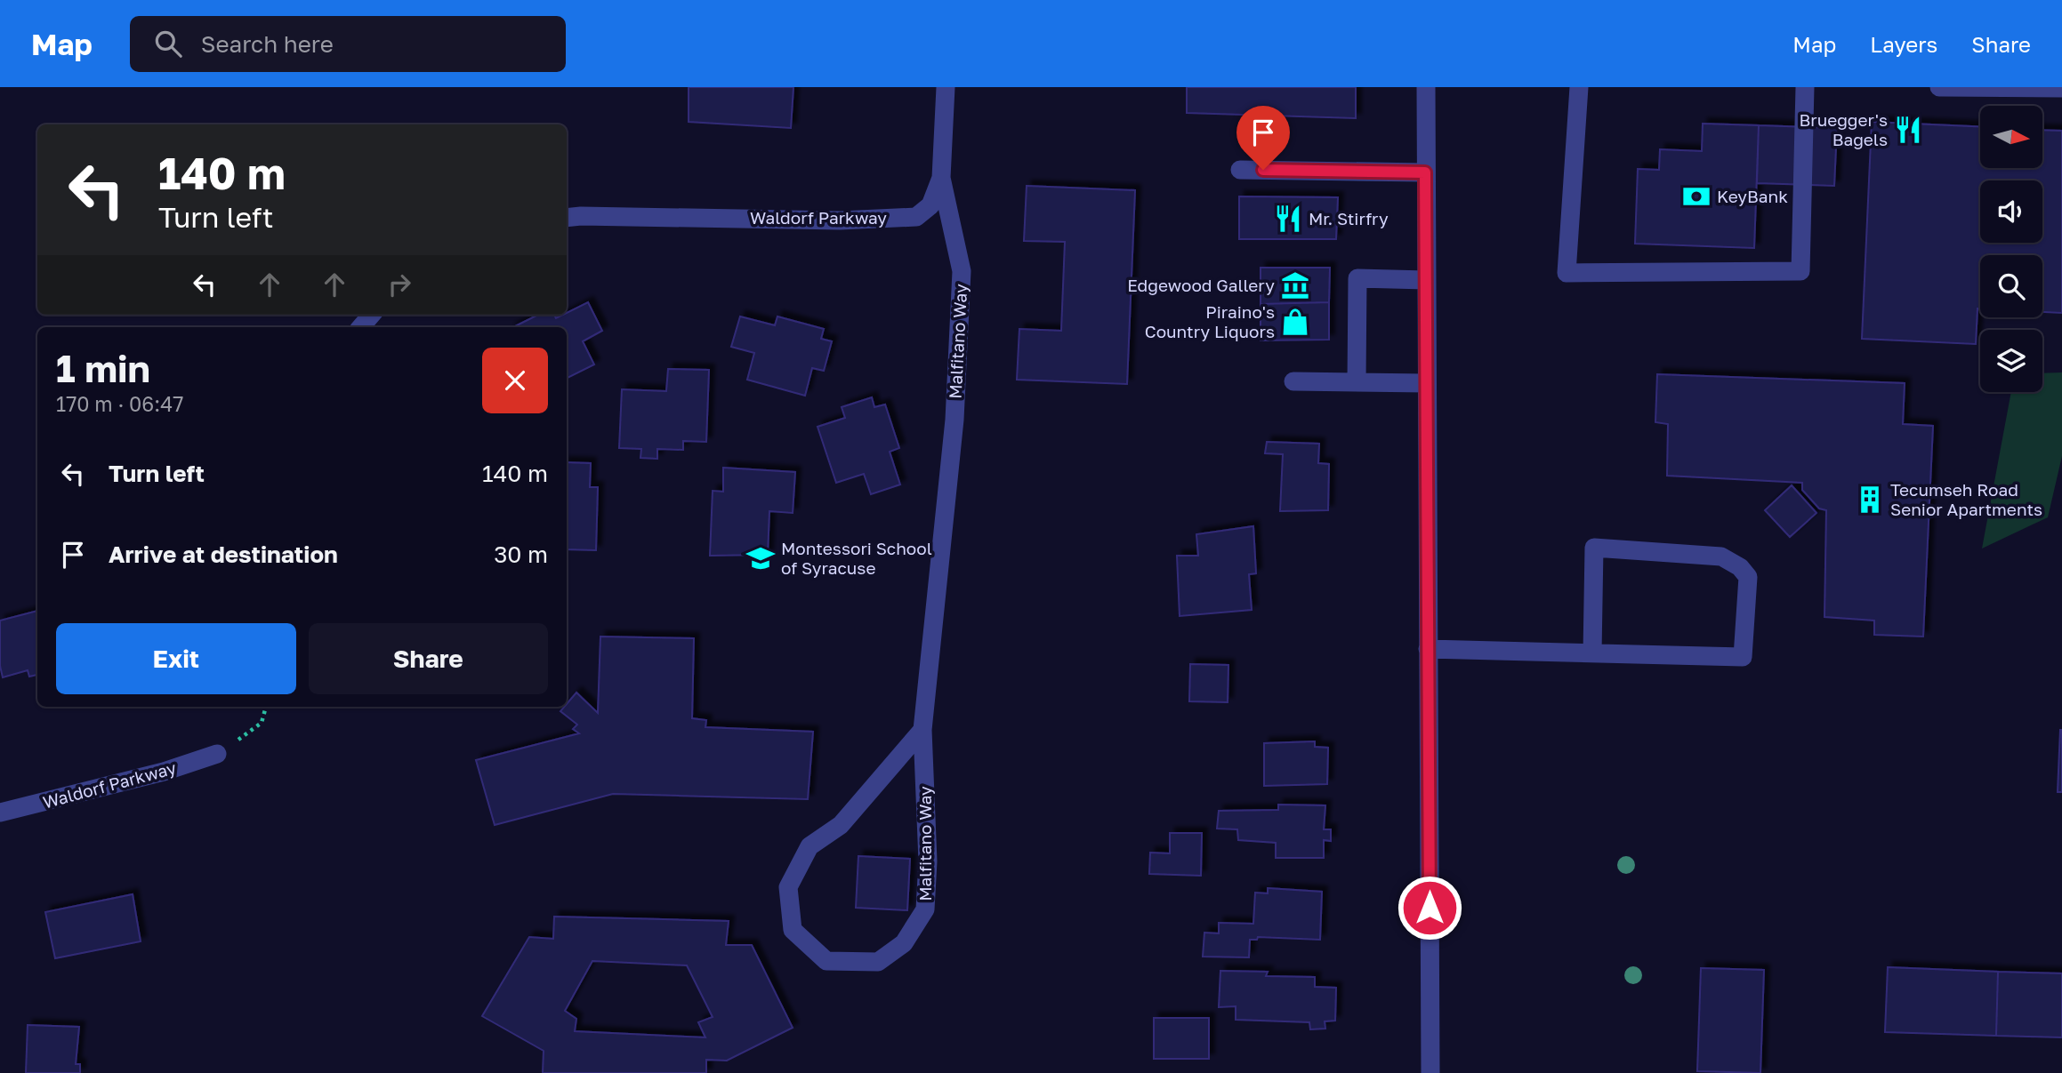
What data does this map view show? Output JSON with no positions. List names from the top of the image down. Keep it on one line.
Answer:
{"streets":{"street":["Waldorf Parkway","Malfitano Way"]},"crossings":[["Waldorf Parkway","Malfitano Way"]],"places":{"restaurant":["Bruegger's Bagels","Mr. Stirfry"],"bank":["KeyBank"],"museum":["Edgewood Gallery"],"shop":["Piraino's Country Liquors"],"building":["Tecumseh Road Senior Apartments"],"school or university":["Montessori School of Syracuse"]},"north":"right","page":{"header":"Map","search":"Search here","nav":["Map","Layers","Share"],"turn":["140 m","Turn left"],"heading":["1 min","170 m · 06:47"],"list":[{"name":"Turn left","value":"140 m"},{"name":"Arrive at destination","value":"30 m"}],"buttons":["Exit","Share"]}}
